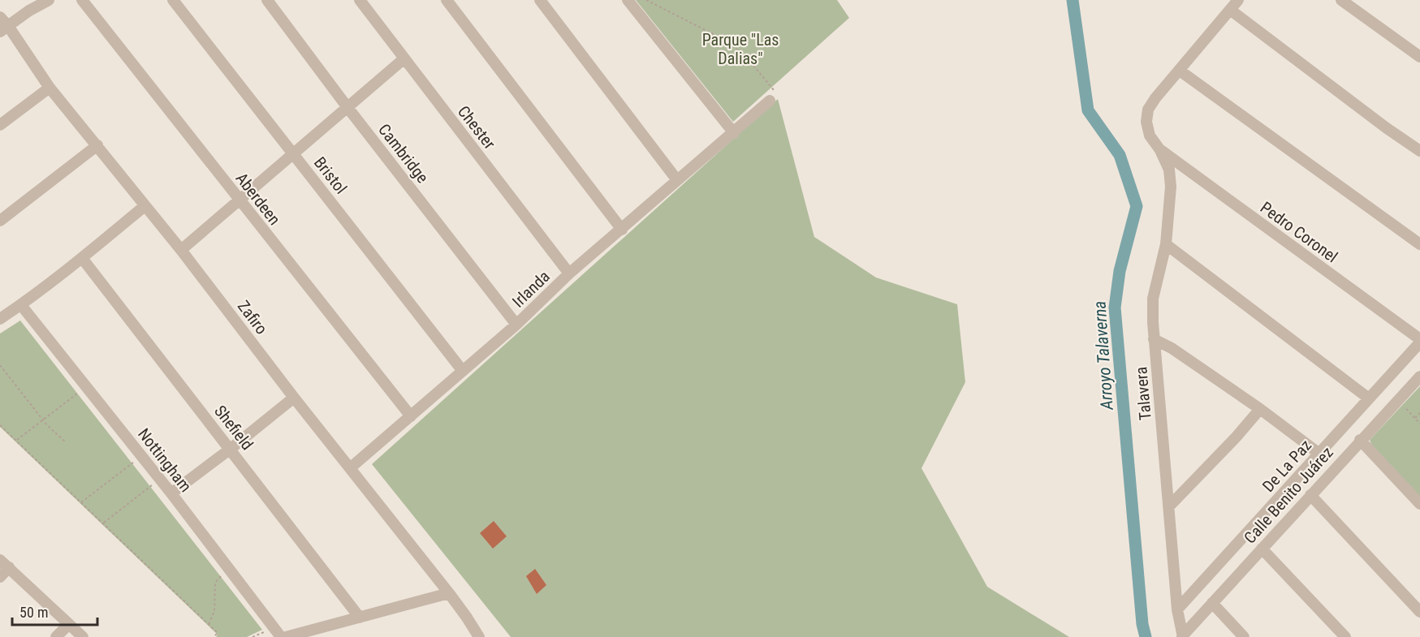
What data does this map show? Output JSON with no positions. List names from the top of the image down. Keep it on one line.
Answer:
{"streets":{"street":["Chester","Cambridge","Bristol","Aberdeen","Pedro Coronel","Irlanda","Zafiro","Talavera","Shefield","Nottingham","De La Paz","Calle Benito Juárez"]},"crossings":[["Chester","Irlanda"],["Cambridge","Irlanda"],["Bristol","Irlanda"],["Aberdeen","Irlanda"],["Pedro Coronel","Talavera"],["Pedro Coronel","De La Paz"],["Irlanda","Zafiro"],["Talavera","De La Paz"],["Talavera","Calle Benito Juárez"]],"water":["Arroyo Talaverna"],"parks":["Parque \"Las Dalias\""],"scale_bar":"50 m"}
